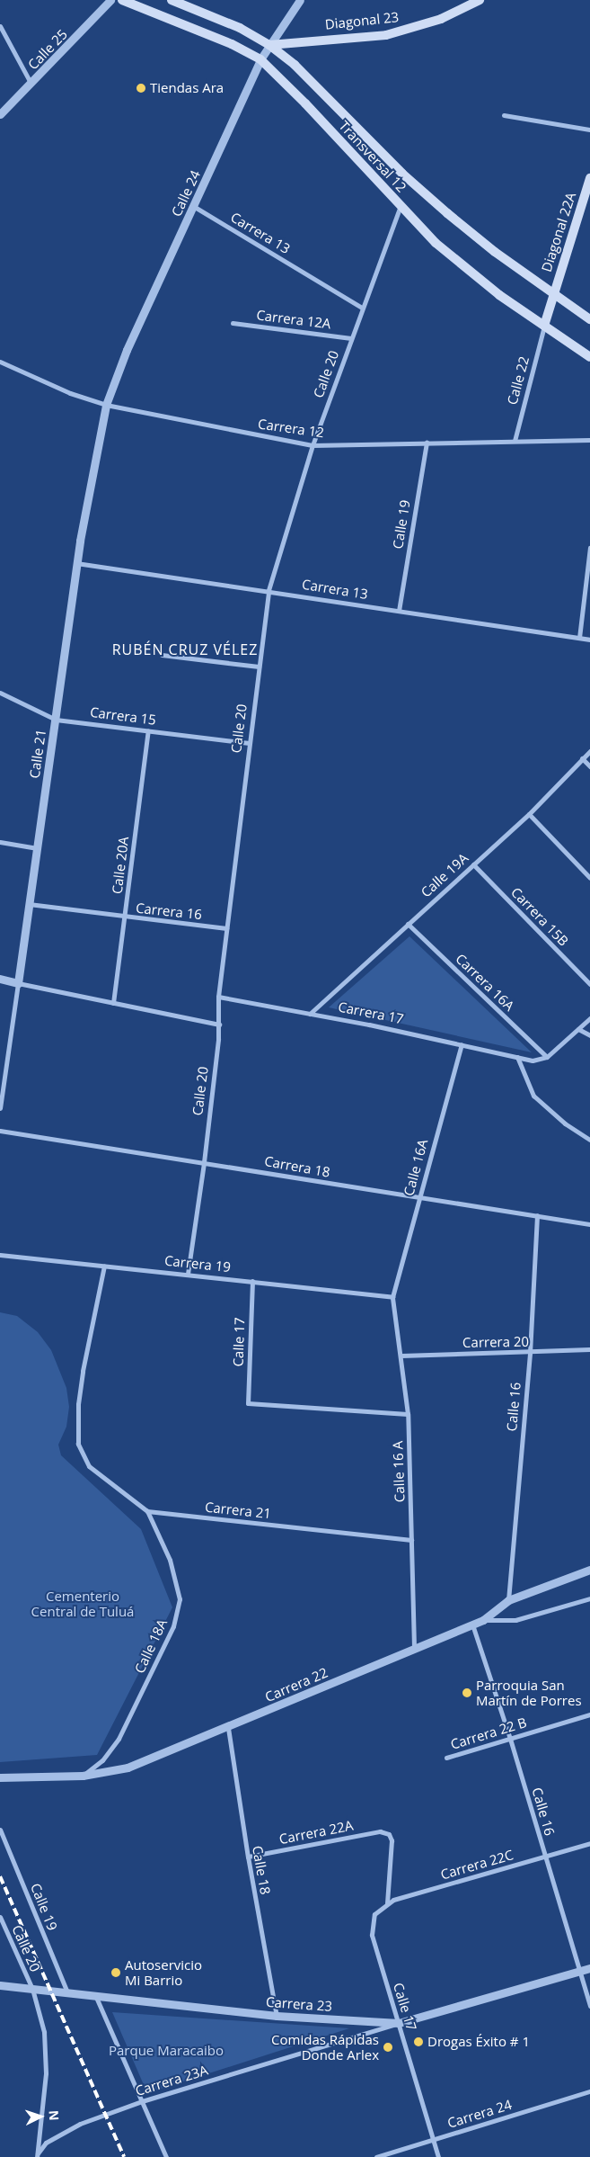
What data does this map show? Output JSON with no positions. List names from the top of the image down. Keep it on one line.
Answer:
{"streets":{"main road":["Diagonal 23","Transversal 12","Diagonal 22A"],"street":["Calle 25","Calle 24","Carrera 13","Carrera 12A","Calle 20","Calle 22","Carrera 12","Calle 19","Carrera 15","Calle 21","Calle 20A","Calle 19A","Carrera 16","Carrera 15B","Carrera 16A","Carrera 17","Carrera 18","Calle 16A","Carrera 19","Calle 17","Carrera 20","Calle 16","Calle 16 A","Carrera 21","Calle 18A","Carrera 22","Carrera 22 B","Carrera 22A","Carrera 22C","Calle 18","Carrera 23","Carrera 23A","Carrera 24"]},"crossings":[["Diagonal 23","Transversal 12"],["Diagonal 23","Calle 24"],["Transversal 12","Calle 24"],["Transversal 12","Diagonal 22A"],["Transversal 12","Calle 20"],["Transversal 12","Calle 22"],["Calle 24","Carrera 13"],["Calle 24","Carrera 12"],["Calle 24","Calle 21"],["Diagonal 22A","Calle 22"],["Carrera 13","Calle 20"],["Carrera 13","Calle 19"],["Carrera 13","Calle 21"],["Carrera 12A","Calle 20"],["Calle 20","Carrera 12"],["Calle 20","Carrera 15"],["Calle 20","Carrera 16"],["Calle 20","Carrera 17"],["Calle 20","Carrera 18"],["Calle 20","Carrera 19"],["Calle 20","Carrera 23"],["Calle 22","Carrera 12"],["Carrera 12","Calle 19"],["Carrera 12","Calle 21"],["Calle 19","Carrera 23"],["Carrera 15","Calle 21"],["Carrera 15","Calle 20A"],["Calle 21","Carrera 16"],["Calle 20A","Carrera 16"],["Calle 19A","Carrera 15B"],["Calle 19A","Carrera 16A"],["Calle 19A","Carrera 17"],["Carrera 16A","Carrera 17"],["Carrera 17","Calle 16A"],["Carrera 18","Calle 16A"],["Carrera 18","Calle 16"],["Calle 16A","Carrera 19"],["Calle 16A","Calle 16 A"],["Carrera 19","Calle 17"],["Carrera 19","Calle 16 A"],["Carrera 19","Carrera 21"],["Calle 17","Calle 16 A"],["Calle 17","Carrera 22C"],["Calle 17","Carrera 23"],["Calle 17","Carrera 23A"],["Calle 17","Carrera 24"],["Carrera 20","Calle 16"],["Carrera 20","Calle 16 A"],["Calle 16","Carrera 22"],["Calle 16","Carrera 22 B"],["Calle 16","Carrera 22C"],["Calle 16","Carrera 23"],["Calle 16 A","Carrera 21"],["Calle 16 A","Carrera 22"],["Carrera 21","Calle 18A"],["Calle 18A","Carrera 22"],["Carrera 22","Calle 18"],["Carrera 22A","Carrera 22C"],["Carrera 22A","Calle 18"],["Calle 18","Carrera 23"],["Carrera 23","Carrera 23A"]],"districts":["RUBÉN CRUZ VÉLEZ"],"parks":["Cementerio Central de Tuluá","Parque Maracaibo"],"places":["Tiendas Ara","Parroquia San Martín de Porres","Autoservicio Mi Barrio","Drogas Éxito # 1","Comidas Rápidas Donde Arlex"],"north":"right"}
